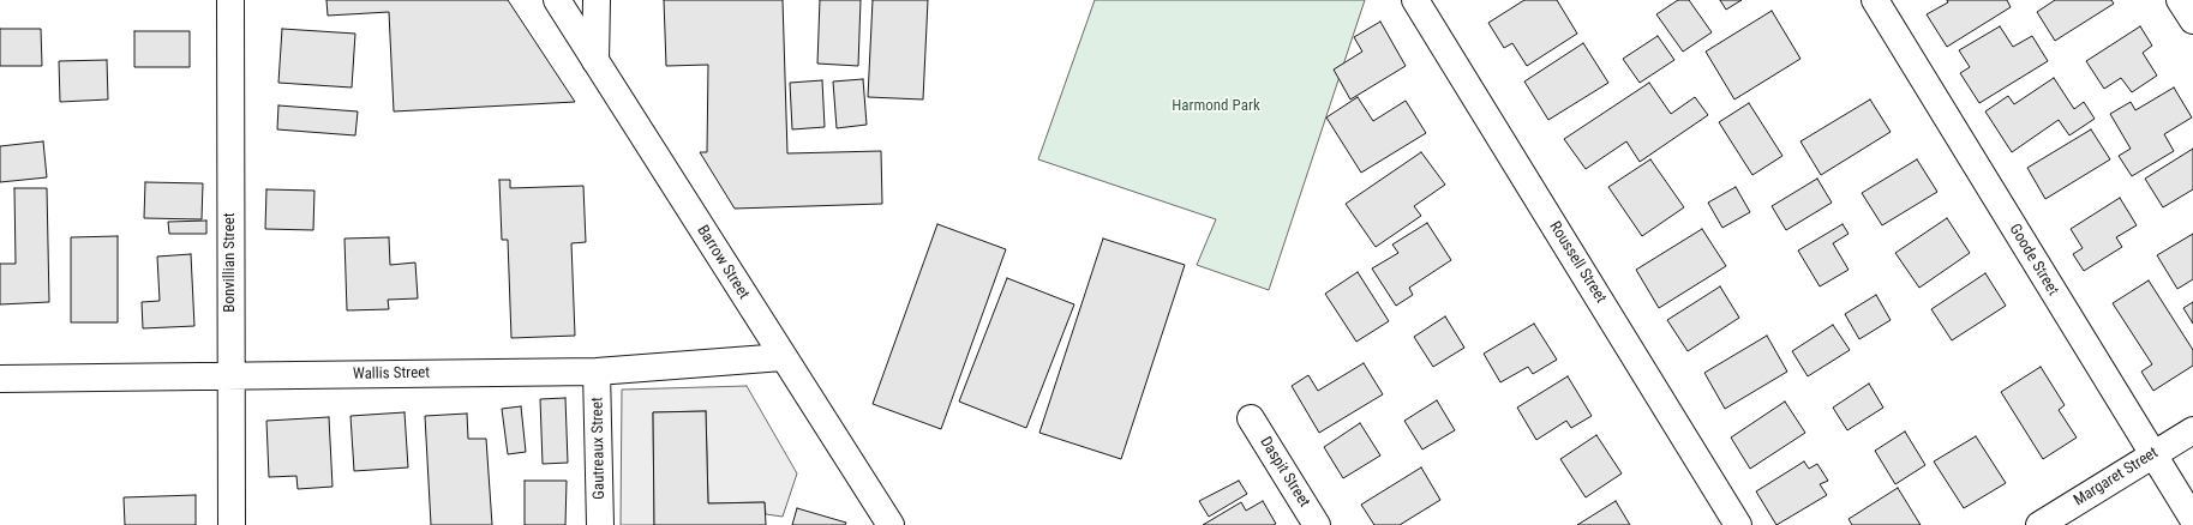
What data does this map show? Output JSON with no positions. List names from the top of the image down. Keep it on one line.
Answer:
{"streets":{"street":["Goode Street","Bonvillian Street","Barrow Street","Roussell Street","Wallis Street","Gautreaux Street","Daspit Street","Margaret Street"]},"crossings":[["Goode Street","Margaret Street"],["Bonvillian Street","Wallis Street"],["Barrow Street","Wallis Street"],["Wallis Street","Gautreaux Street"]],"parks":["Harmond Park"]}
